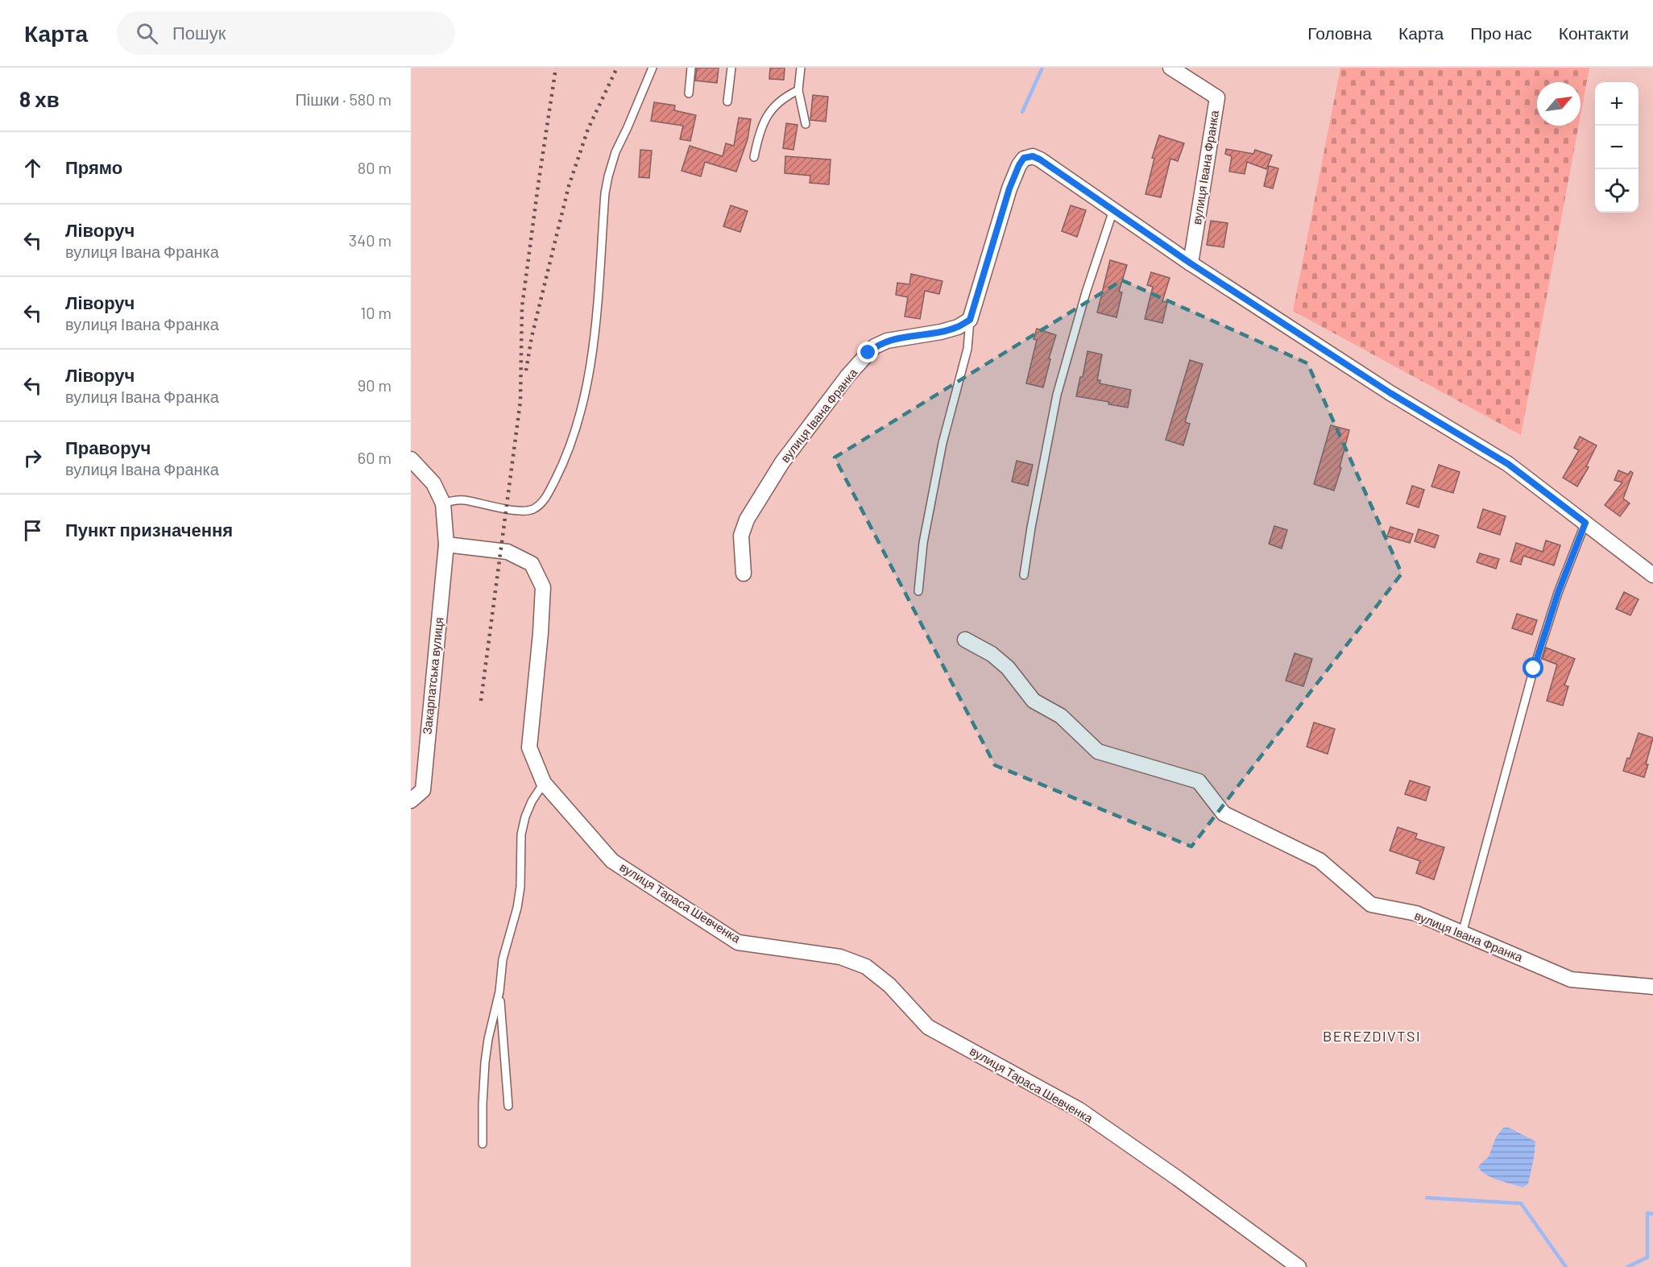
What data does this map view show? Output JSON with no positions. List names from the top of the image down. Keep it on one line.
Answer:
{"streets":{"street":["вулиця Івана Франка","Закарпатська вулиця","вулиця Тараса Шевченка"]},"crossings":[["Закарпатська вулиця","вулиця Тараса Шевченка"]],"districts":["BEREZDIVTSI"],"north":"top right","page":{"header":"Карта","search":"Пошук","nav":["Головна","Карта","Про нас","Контакти"],"heading":["8 хв","Пішки · 580 m"],"map_buttons":["+","−"],"list":[["Прямо","80 m"],["Ліворуч","вулиця Івана Франка","340 m"],["Ліворуч","вулиця Івана Франка","10 m"],["Ліворуч","вулиця Івана Франка","90 m"],["Праворуч","вулиця Івана Франка","60 m"],"Пункт призначення"]}}
